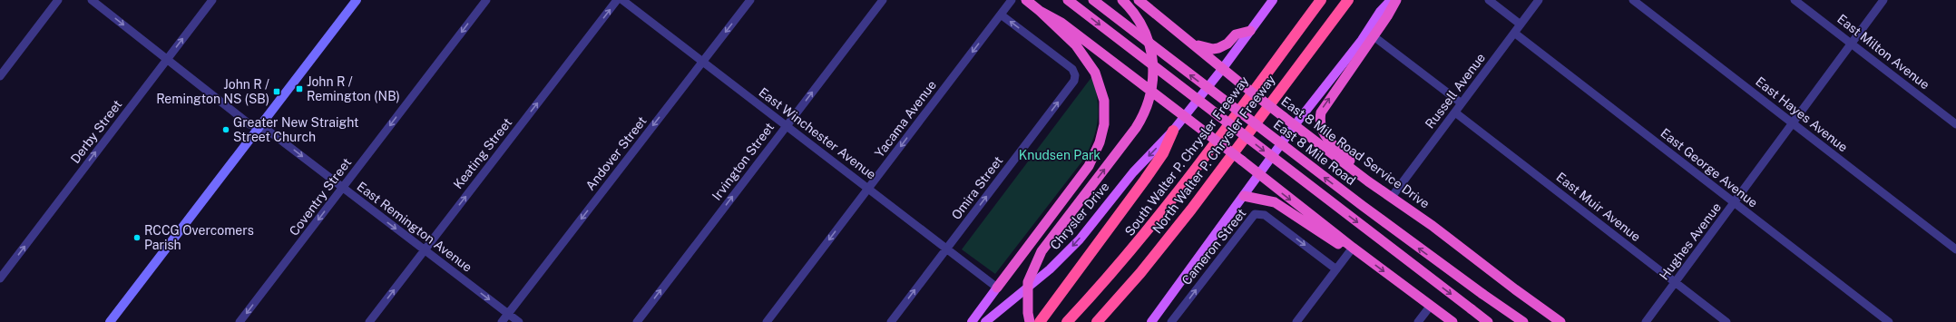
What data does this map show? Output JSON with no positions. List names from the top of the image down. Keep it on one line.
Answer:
{"streets":{"highway":["East 8 Mile Road","East 8 Mile Road Service Drive","North Walter P. Chrysler Freeway","South Walter P. Chrysler Freeway"],"main road":["Chrysler Drive"],"street":["East Milton Avenue","Russell Avenue","East Hayes Avenue","Yacama Avenue","Derby Street","East Winchester Avenue","Keating Street","Andover Street","Irvington Street","East George Avenue","Omira Street","Coventry Street","East Muir Avenue","East Remington Avenue","Hughes Avenue","Cameron Street"]},"crossings":[["East Milton Avenue","Hughes Avenue"],["Russell Avenue","East 8 Mile Road Service Drive"],["Russell Avenue","East George Avenue"],["Russell Avenue","East Muir Avenue"],["East Hayes Avenue","Hughes Avenue"],["Yacama Avenue","East Winchester Avenue"],["Yacama Avenue","Omira Street"],["Derby Street","East Remington Avenue"],["East Winchester Avenue","Andover Street"],["East Winchester Avenue","Irvington Street"],["East Winchester Avenue","Omira Street"],["East 8 Mile Road Service Drive","Chrysler Drive"],["Keating Street","East Remington Avenue"],["Andover Street","East Remington Avenue"],["East George Avenue","Hughes Avenue"],["Coventry Street","East Remington Avenue"],["East Muir Avenue","Hughes Avenue"]],"one_way":["Yacama Avenue","Derby Street","Keating Street","Andover Street","Irvington Street","Omira Street","Coventry Street","Chrysler Drive","East Remington Avenue"],"parks":["Knudsen Park"],"places":{"transit":["John R / Remington (NB)","John R / Remington NS (SB)"],"other":["Greater New Straight Street Church","RCCG Overcomers Parish"]}}
